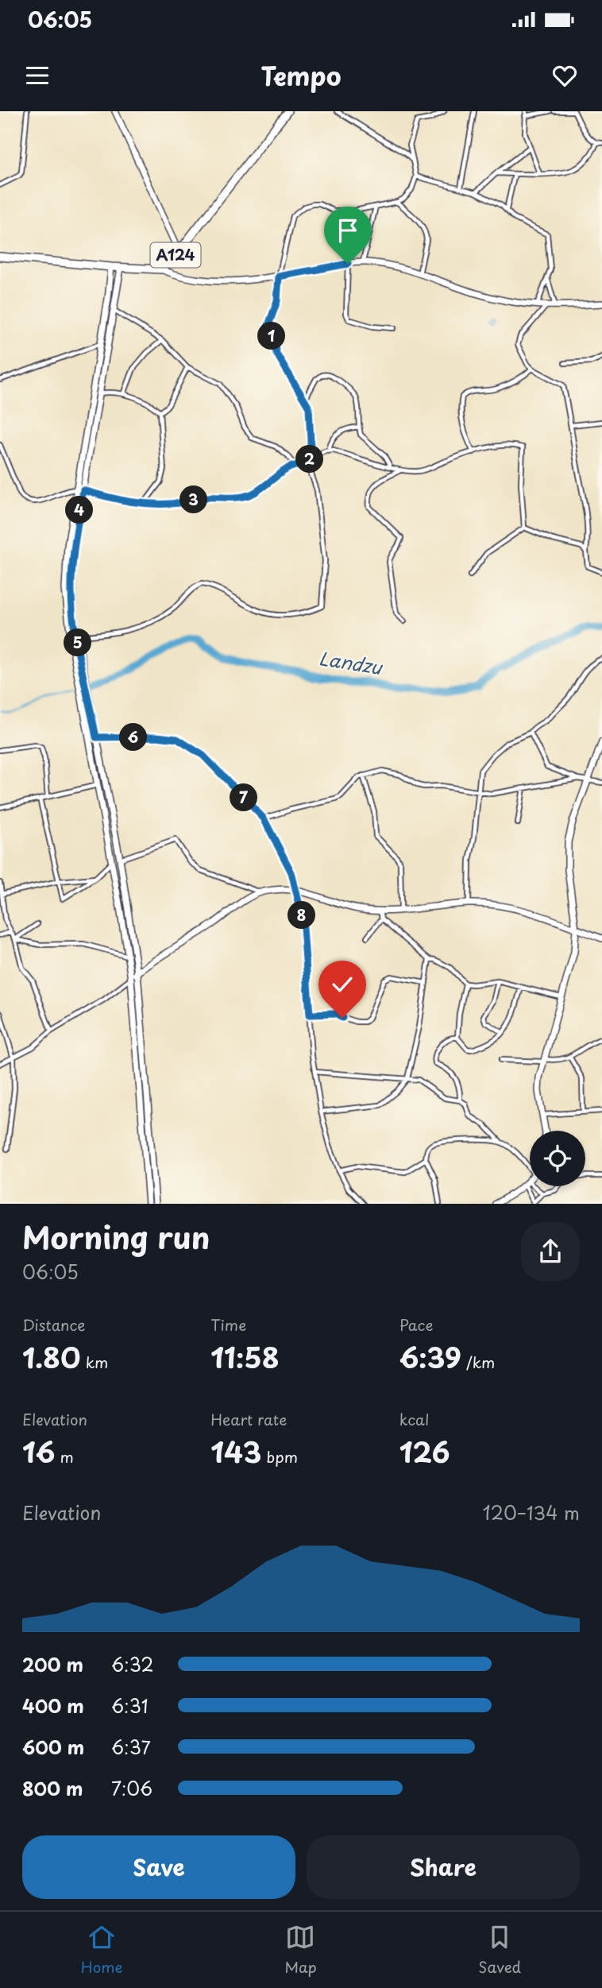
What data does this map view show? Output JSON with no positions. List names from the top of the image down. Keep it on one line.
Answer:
{"streets":{"highway":["A124"]},"water":["Landzu"],"page":{"status":"06:05","header":"Tempo","pins":["1","2","3","4","5","6","7","8"],"heading":["Morning run","06:05"],"stats":[["Distance","1.80 km"],["Time","11:58"],["Pace","6:39 /km"],["Elevation","16 m"],["Heart rate","143 bpm"],["kcal","126"]],"chart":["Elevation","120–134 m"],"list":[{"name":"200 m","note":"6:32"},{"name":"400 m","note":"6:31"},{"name":"600 m","note":"6:37"},{"name":"800 m","note":"7:06"}],"buttons":["Save","Share"],"tabs":["Home","Map","Saved"]}}
